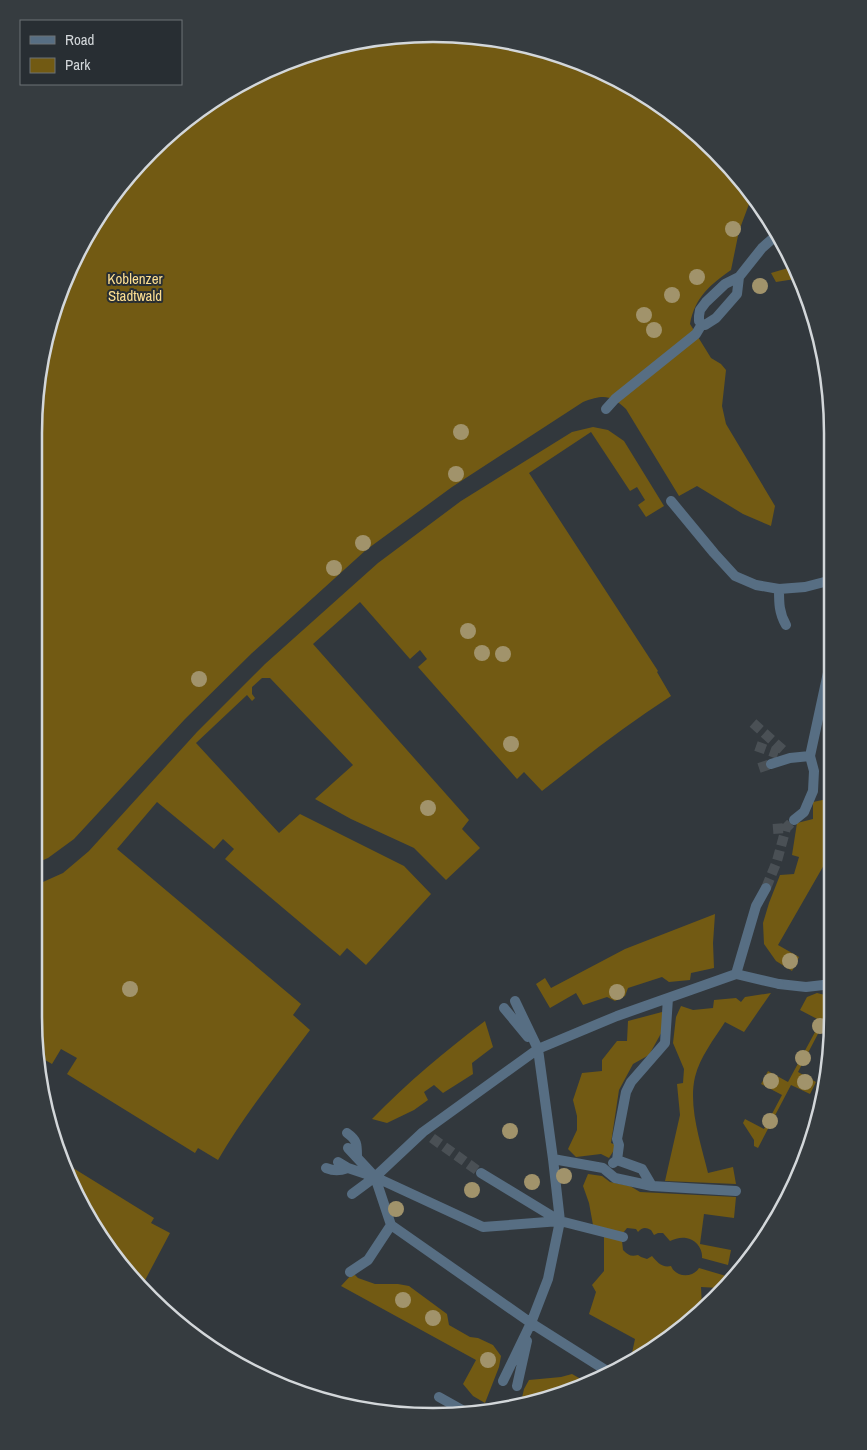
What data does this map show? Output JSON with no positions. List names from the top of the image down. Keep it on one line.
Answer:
{"parks":["Koblenzer Stadtwald"],"legend":["Road","Park"]}
